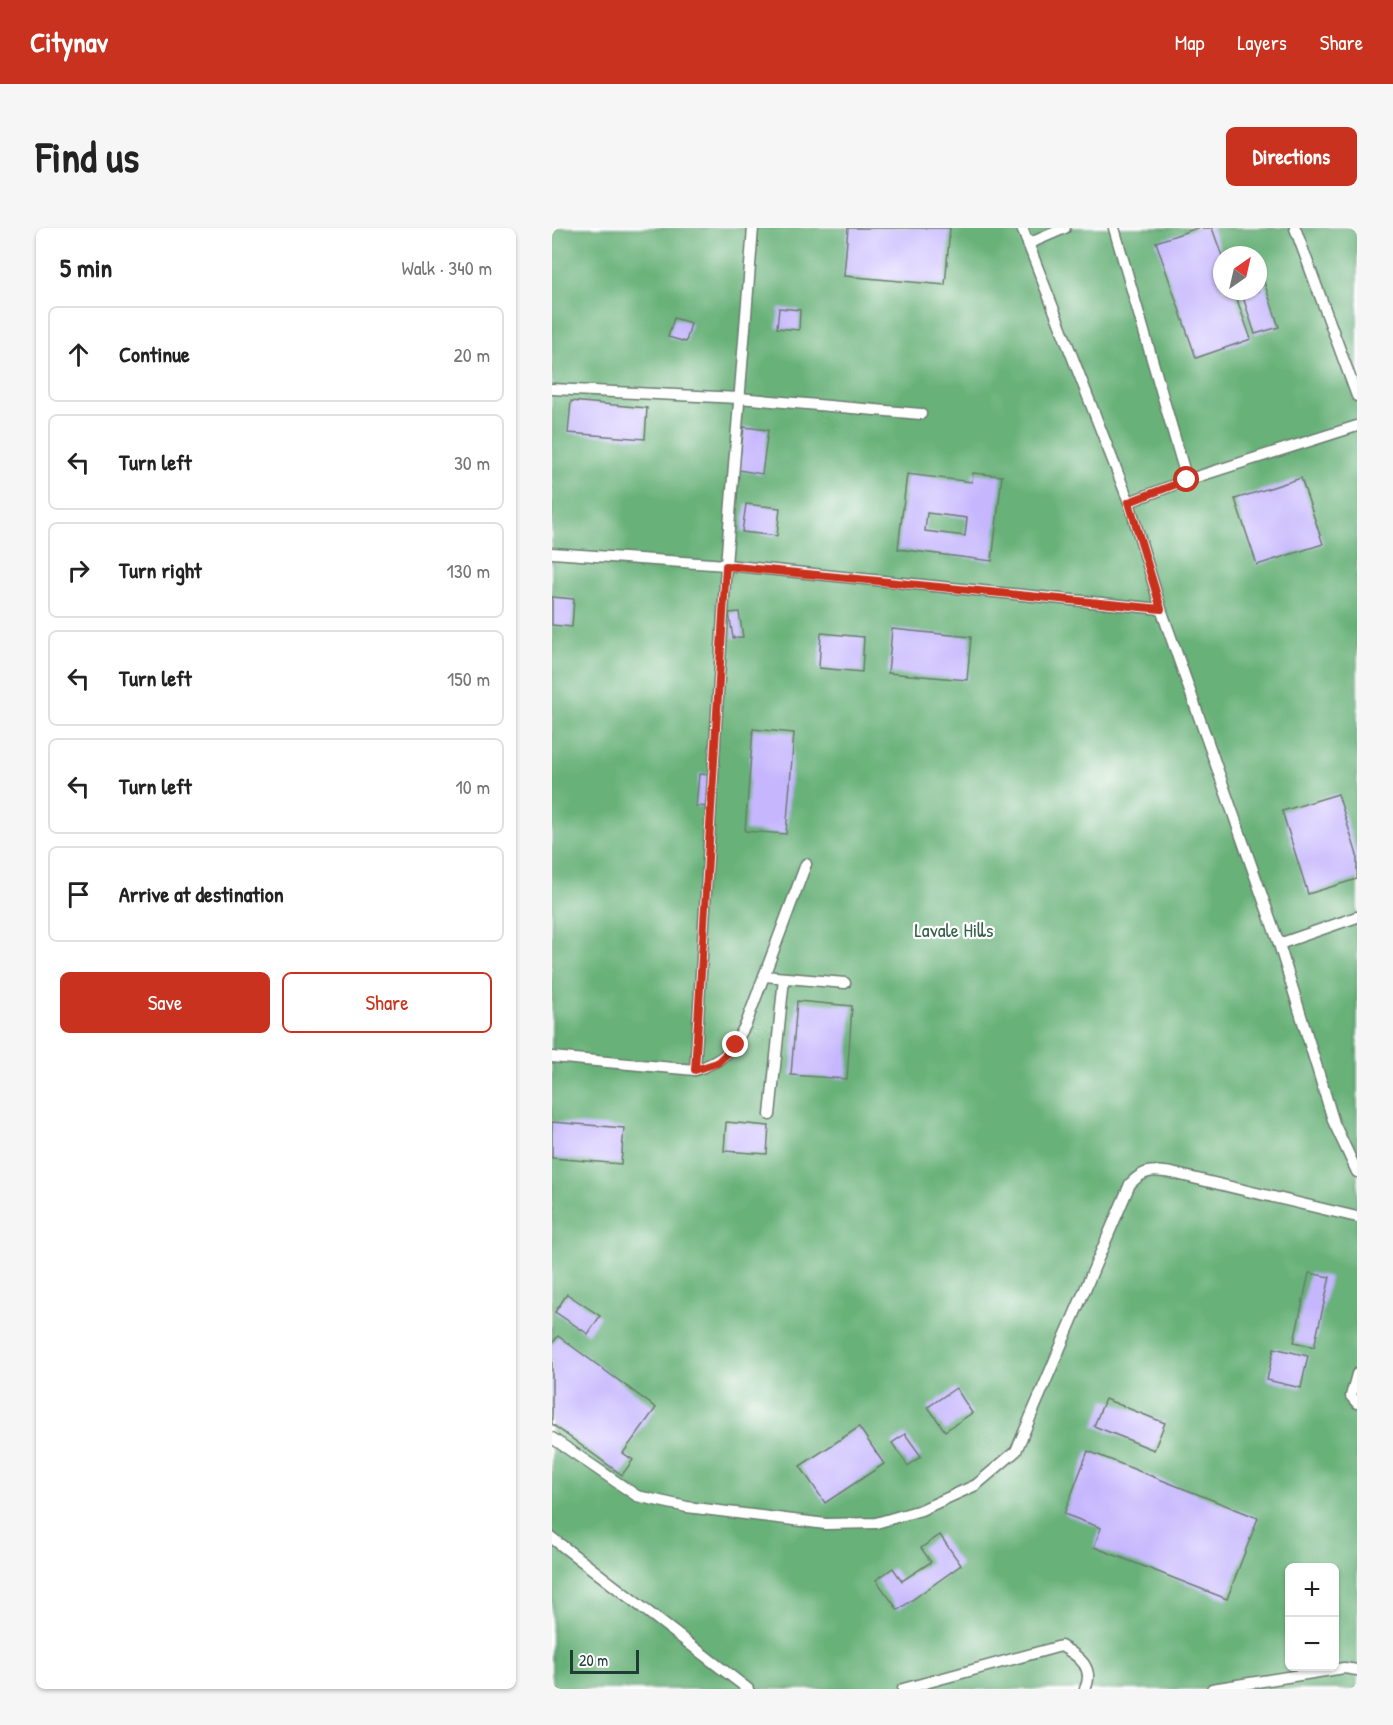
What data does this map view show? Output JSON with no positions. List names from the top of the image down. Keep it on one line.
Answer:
{"parks":["Lavale Hills"],"scale_bar":"20 m","north":"top right","page":{"header":"Citynav","nav":["Map","Layers","Share"],"buttons":["Directions",["Save","Share"]],"title":"Find us","heading":["5 min","Walk · 340 m"],"list":[["Continue","20 m"],["Turn left","30 m"],["Turn right","130 m"],["Turn left","150 m"],["Turn left","10 m"],"Arrive at destination"],"map_buttons":["+","−"],"scale":"20 m"}}
